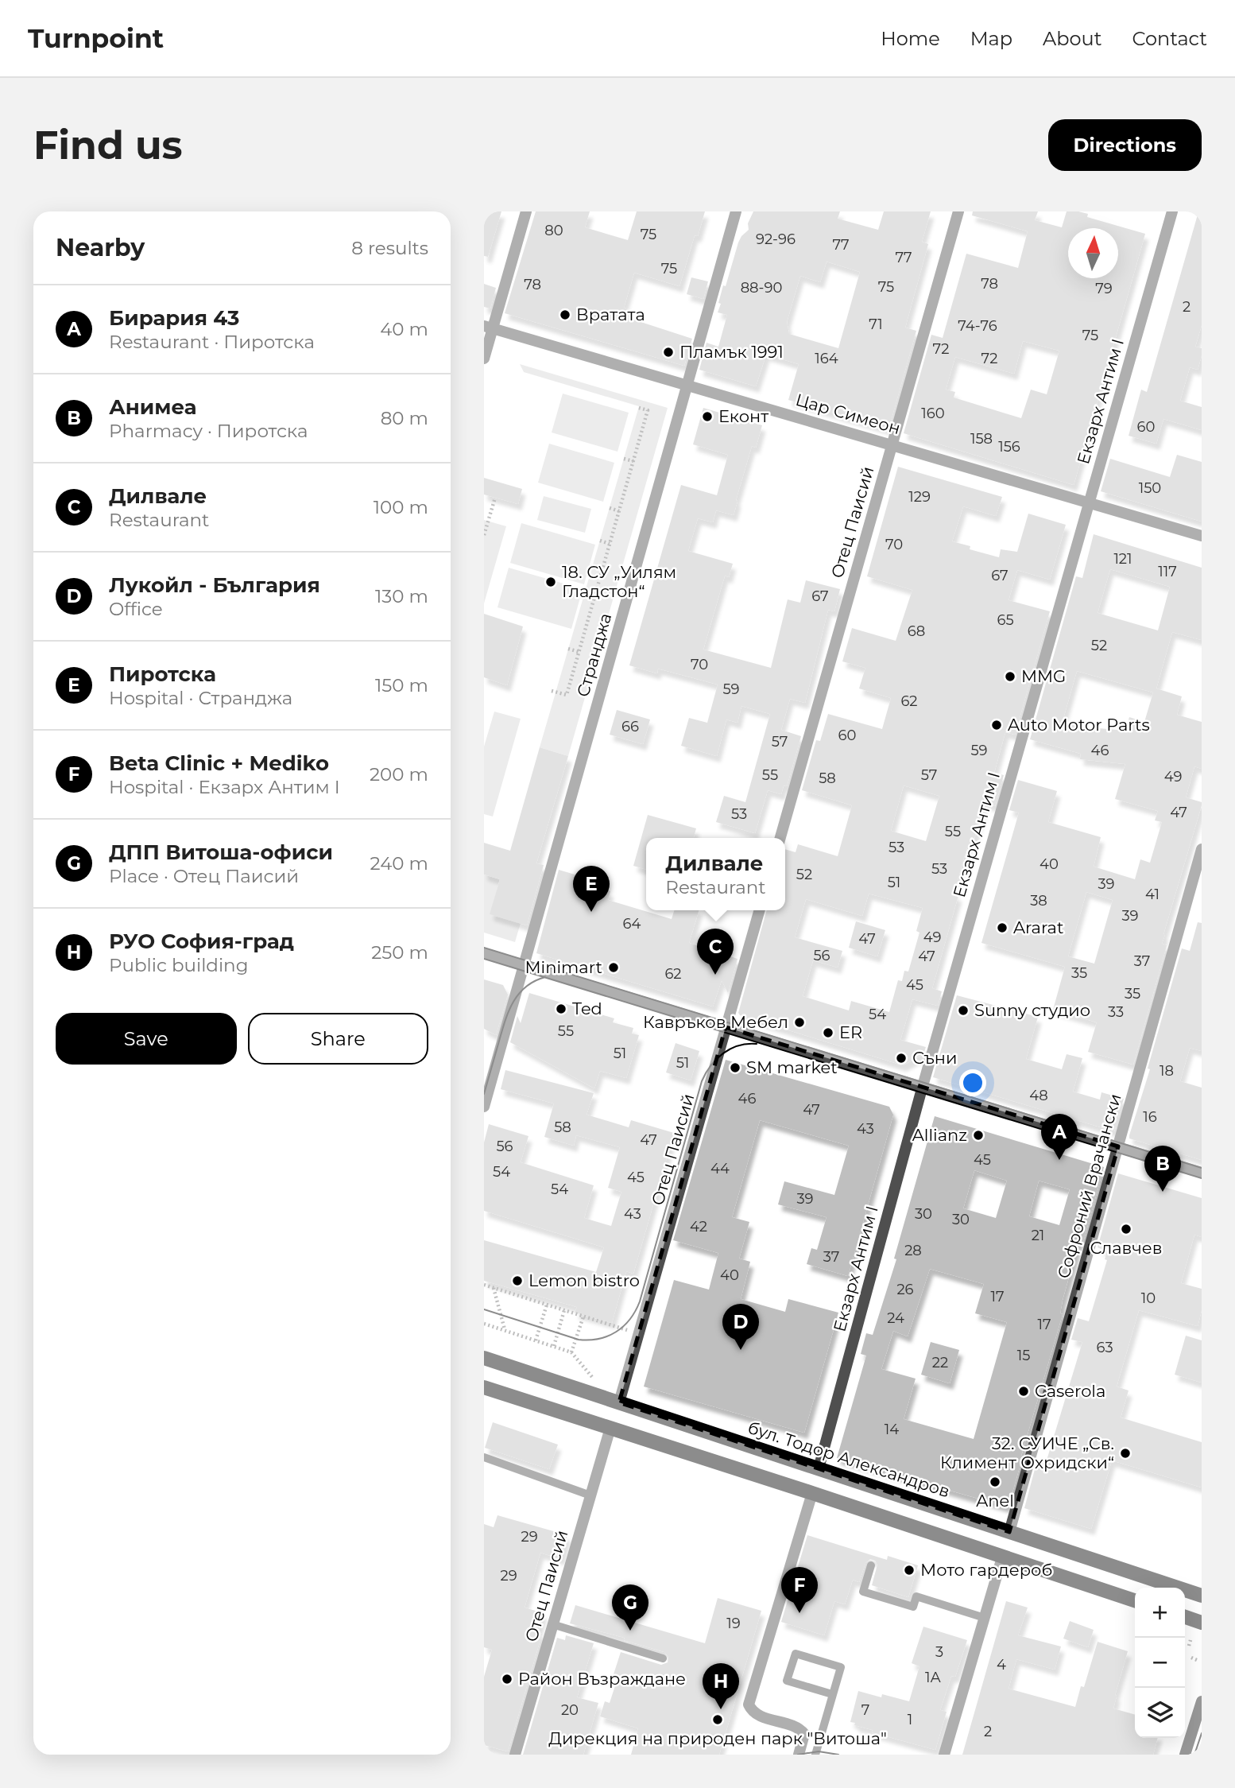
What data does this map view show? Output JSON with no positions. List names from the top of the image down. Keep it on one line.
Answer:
{"streets":{"main road":["бул. Тодор Александров"],"street":["Екзарх Антим I","Цар Симеон","Отец Паисий","Странджа","Софроний Врачански"]},"crossings":[["Екзарх Антим I","Цар Симеон"],["Екзарх Антим I","бул. Тодор Александров"],["Цар Симеон","Отец Паисий"],["Цар Симеон","Странджа"],["Отец Паисий","бул. Тодор Александров"],["Софроний Врачански","бул. Тодор Александров"]],"places":["Вратата","Пламък 1991","Еконт","18. СУ „Уилям Гладстон“","MMG","Auto Motor Parts","Ararat","Minimart","Ted","Sunny студио","Кавръков Мебел","ER","Съни","SM market","Allianz","Славчев","Lemon bistro","Caserola","32. СУИЧЕ „Св. Климент Охридски“","Anel","Мото гардероб","Район Възраждане","Дирекция на природен парк \"Витоша\""],"house_numbers":["80","75","92-96","77","77","75","78","78","75","88-90","79","2","71","74-76","75","72","164","72","160","60","158","156","150","129","70","121","117","67","67","65","68","52","70","59","62","66","60","57","59","46","55","57","49","58","47","53","55","53","40","53","52","51","39","41","38","39","64","49","47","56","47","37","35","62","45","35","33","54","55","51","51","18","48","46","47","16","58","43","47","56","45","44","54","45","54","39","43","30","30","42","21","28","37","40","26","17","10","24","17","63","15","22","14","29","29","19","3","4","1А","20","7","1","2"],"north":"top","page":{"header":"Turnpoint","nav":["Home","Map","About","Contact"],"buttons":["Directions",["Save","Share"]],"title":"Find us","heading":["Nearby","8 results"],"list":[{"mark":"A","name":"Бирария 43","note":"Restaurant · Пиротска","value":"40 m"},{"mark":"B","name":"Анимеа","note":"Pharmacy · Пиротска","value":"80 m"},{"mark":"C","name":"Дилвале","note":"Restaurant","value":"100 m"},{"mark":"D","name":"Лукойл - България","note":"Office","value":"130 m"},{"mark":"E","name":"Пиротска","note":"Hospital · Странджа","value":"150 m"},{"mark":"F","name":"Beta Clinic + Mediko","note":"Hospital · Екзарх Антим I","value":"200 m"},{"mark":"G","name":"ДПП Витоша-офиси","note":"Place · Отец Паисий","value":"240 m"},{"mark":"H","name":"РУО София-град","note":"Public building","value":"250 m"}],"popup":["Дилвале","Restaurant"],"pins":["E","C","A","B","D","F","G","H"],"map_buttons":["+","−"]}}
